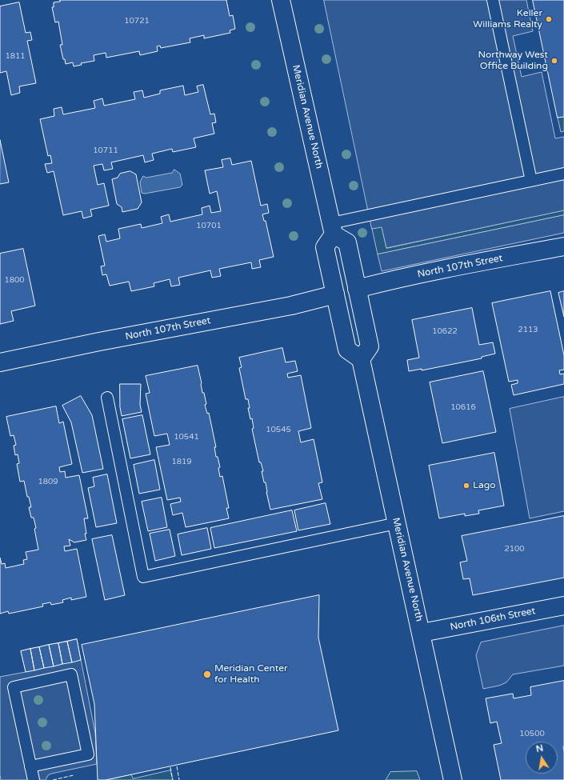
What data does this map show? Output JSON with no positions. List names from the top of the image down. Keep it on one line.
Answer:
{"streets":{"street":["Meridian Avenue North","North 107th Street","North 106th Street"]},"crossings":[["Meridian Avenue North","North 106th Street"]],"places":["Keller Williams Realty","Northway West Office Building","Lago","Meridian Center for Health"],"house_numbers":["10721","1811","10711","10701","1800","2113","10622","10616","10545","10541","1819","1809","2100","10500"],"north":"top"}
